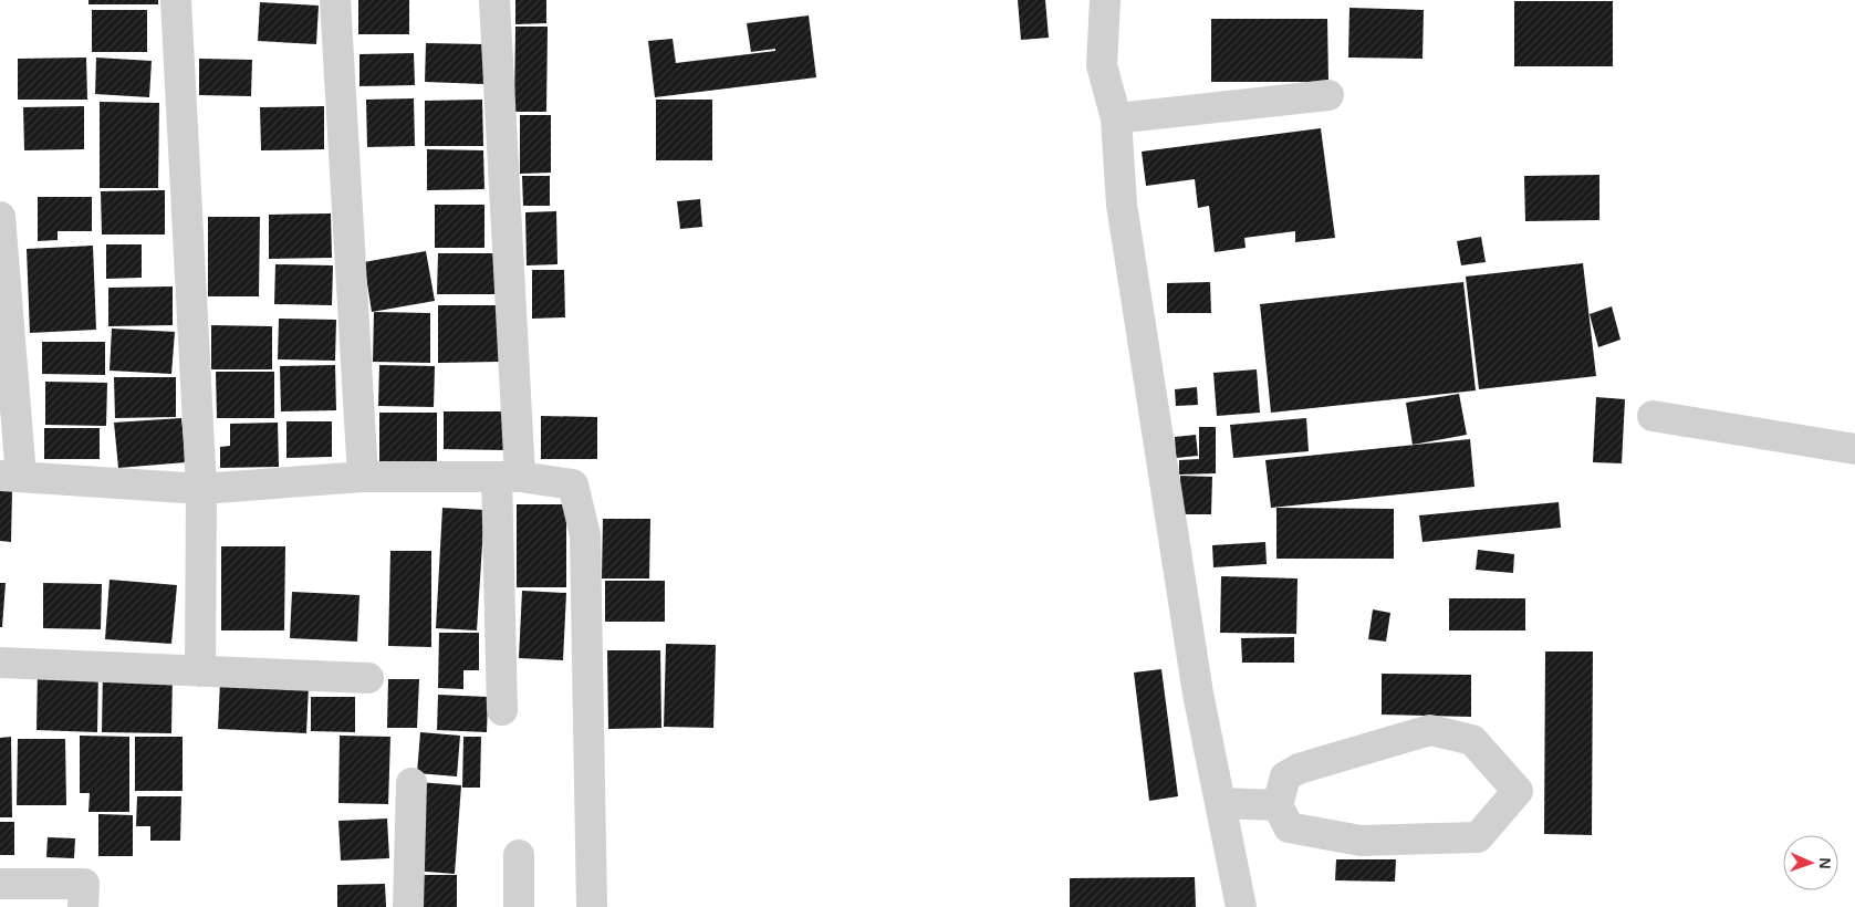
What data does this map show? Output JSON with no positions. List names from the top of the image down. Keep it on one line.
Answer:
{"north":"right"}
